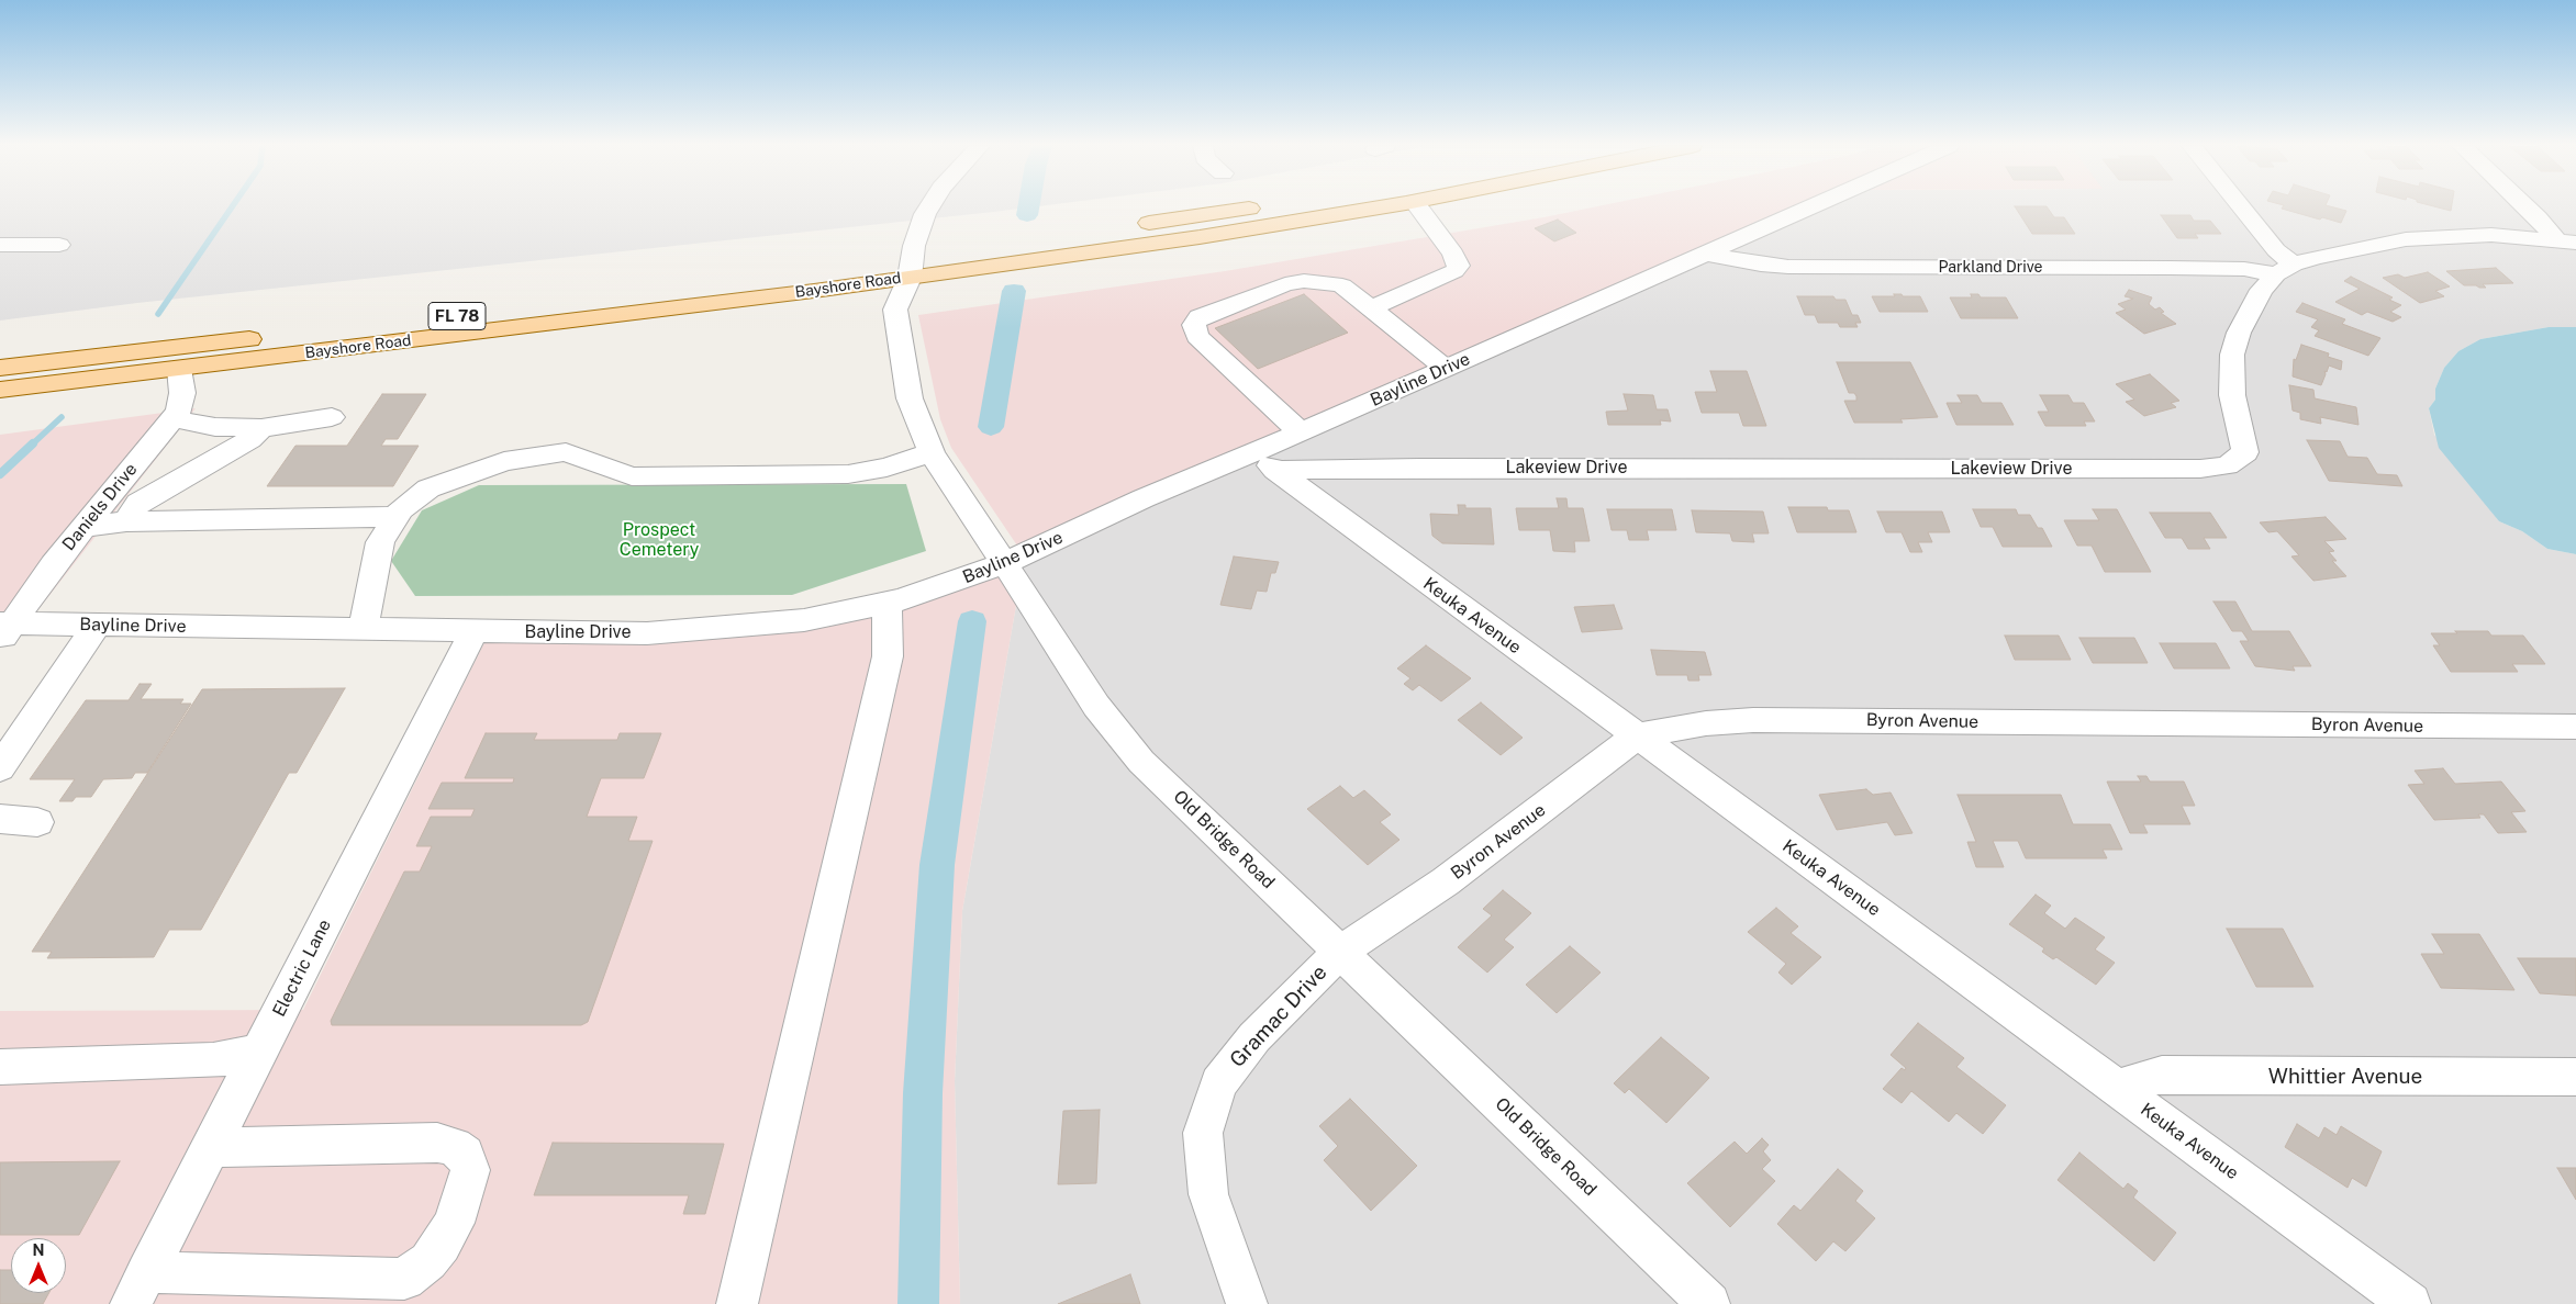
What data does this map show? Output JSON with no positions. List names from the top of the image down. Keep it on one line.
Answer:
{"streets":{"main road":["Bayshore Road","FL 78"],"street":["Parkland Drive","Bayline Drive","Lakeview Drive","Daniels Drive","Keuka Avenue","Byron Avenue","Old Bridge Road","Electric Lane","Gramac Drive","Whittier Avenue"]},"crossings":[["Parkland Drive","Bayline Drive"],["Parkland Drive","Lakeview Drive"],["Bayshore Road","Daniels Drive"],["Bayshore Road","Old Bridge Road"],["Bayline Drive","Lakeview Drive"],["Bayline Drive","Daniels Drive"],["Bayline Drive","Keuka Avenue"],["Bayline Drive","Old Bridge Road"],["Bayline Drive","Electric Lane"],["Lakeview Drive","Keuka Avenue"],["Keuka Avenue","Byron Avenue"],["Keuka Avenue","Whittier Avenue"],["Byron Avenue","Old Bridge Road"],["Byron Avenue","Gramac Drive"],["Old Bridge Road","Gramac Drive"]],"parks":["Prospect Cemetery"],"north":"top"}
